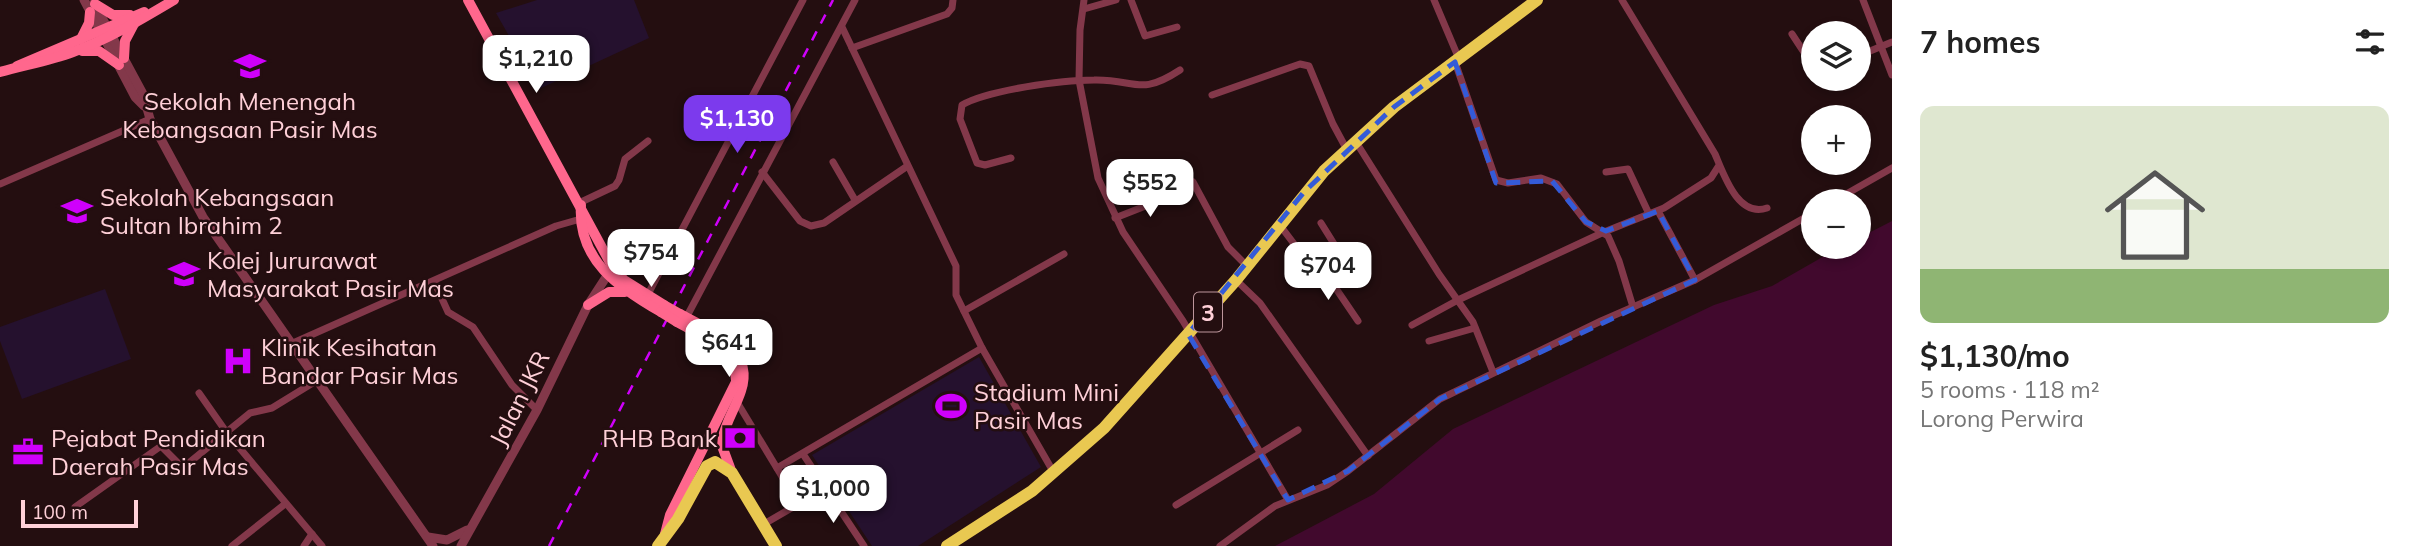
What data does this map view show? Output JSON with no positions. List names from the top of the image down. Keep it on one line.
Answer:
{"streets":{"highway":["3"],"street":["Jalan JKR"]},"places":{"school or university":["Sekolah Menengah Kebangsaan Pasir Mas","Sekolah Kebangsaan Sultan Ibrahim 2","Kolej Jururawat Masyarakat Pasir Mas"],"hospital":["Klinik Kesihatan Bandar Pasir Mas"],"sports":["Stadium Mini Pasir Mas"],"bank":["RHB Bank"],"office":["Pejabat Pendidikan Daerah Pasir Mas"]},"scale_bar":"100 m","page":{"heading":"7 homes","map_buttons":["+","−"],"price":["$1,210","$1,130","$552","$754","$704","$641","$1,000"],"list":[{"name":"$1,130/mo","note":"5 rooms · 118 m² · Lorong Perwira"}],"scale":"100 m"}}
